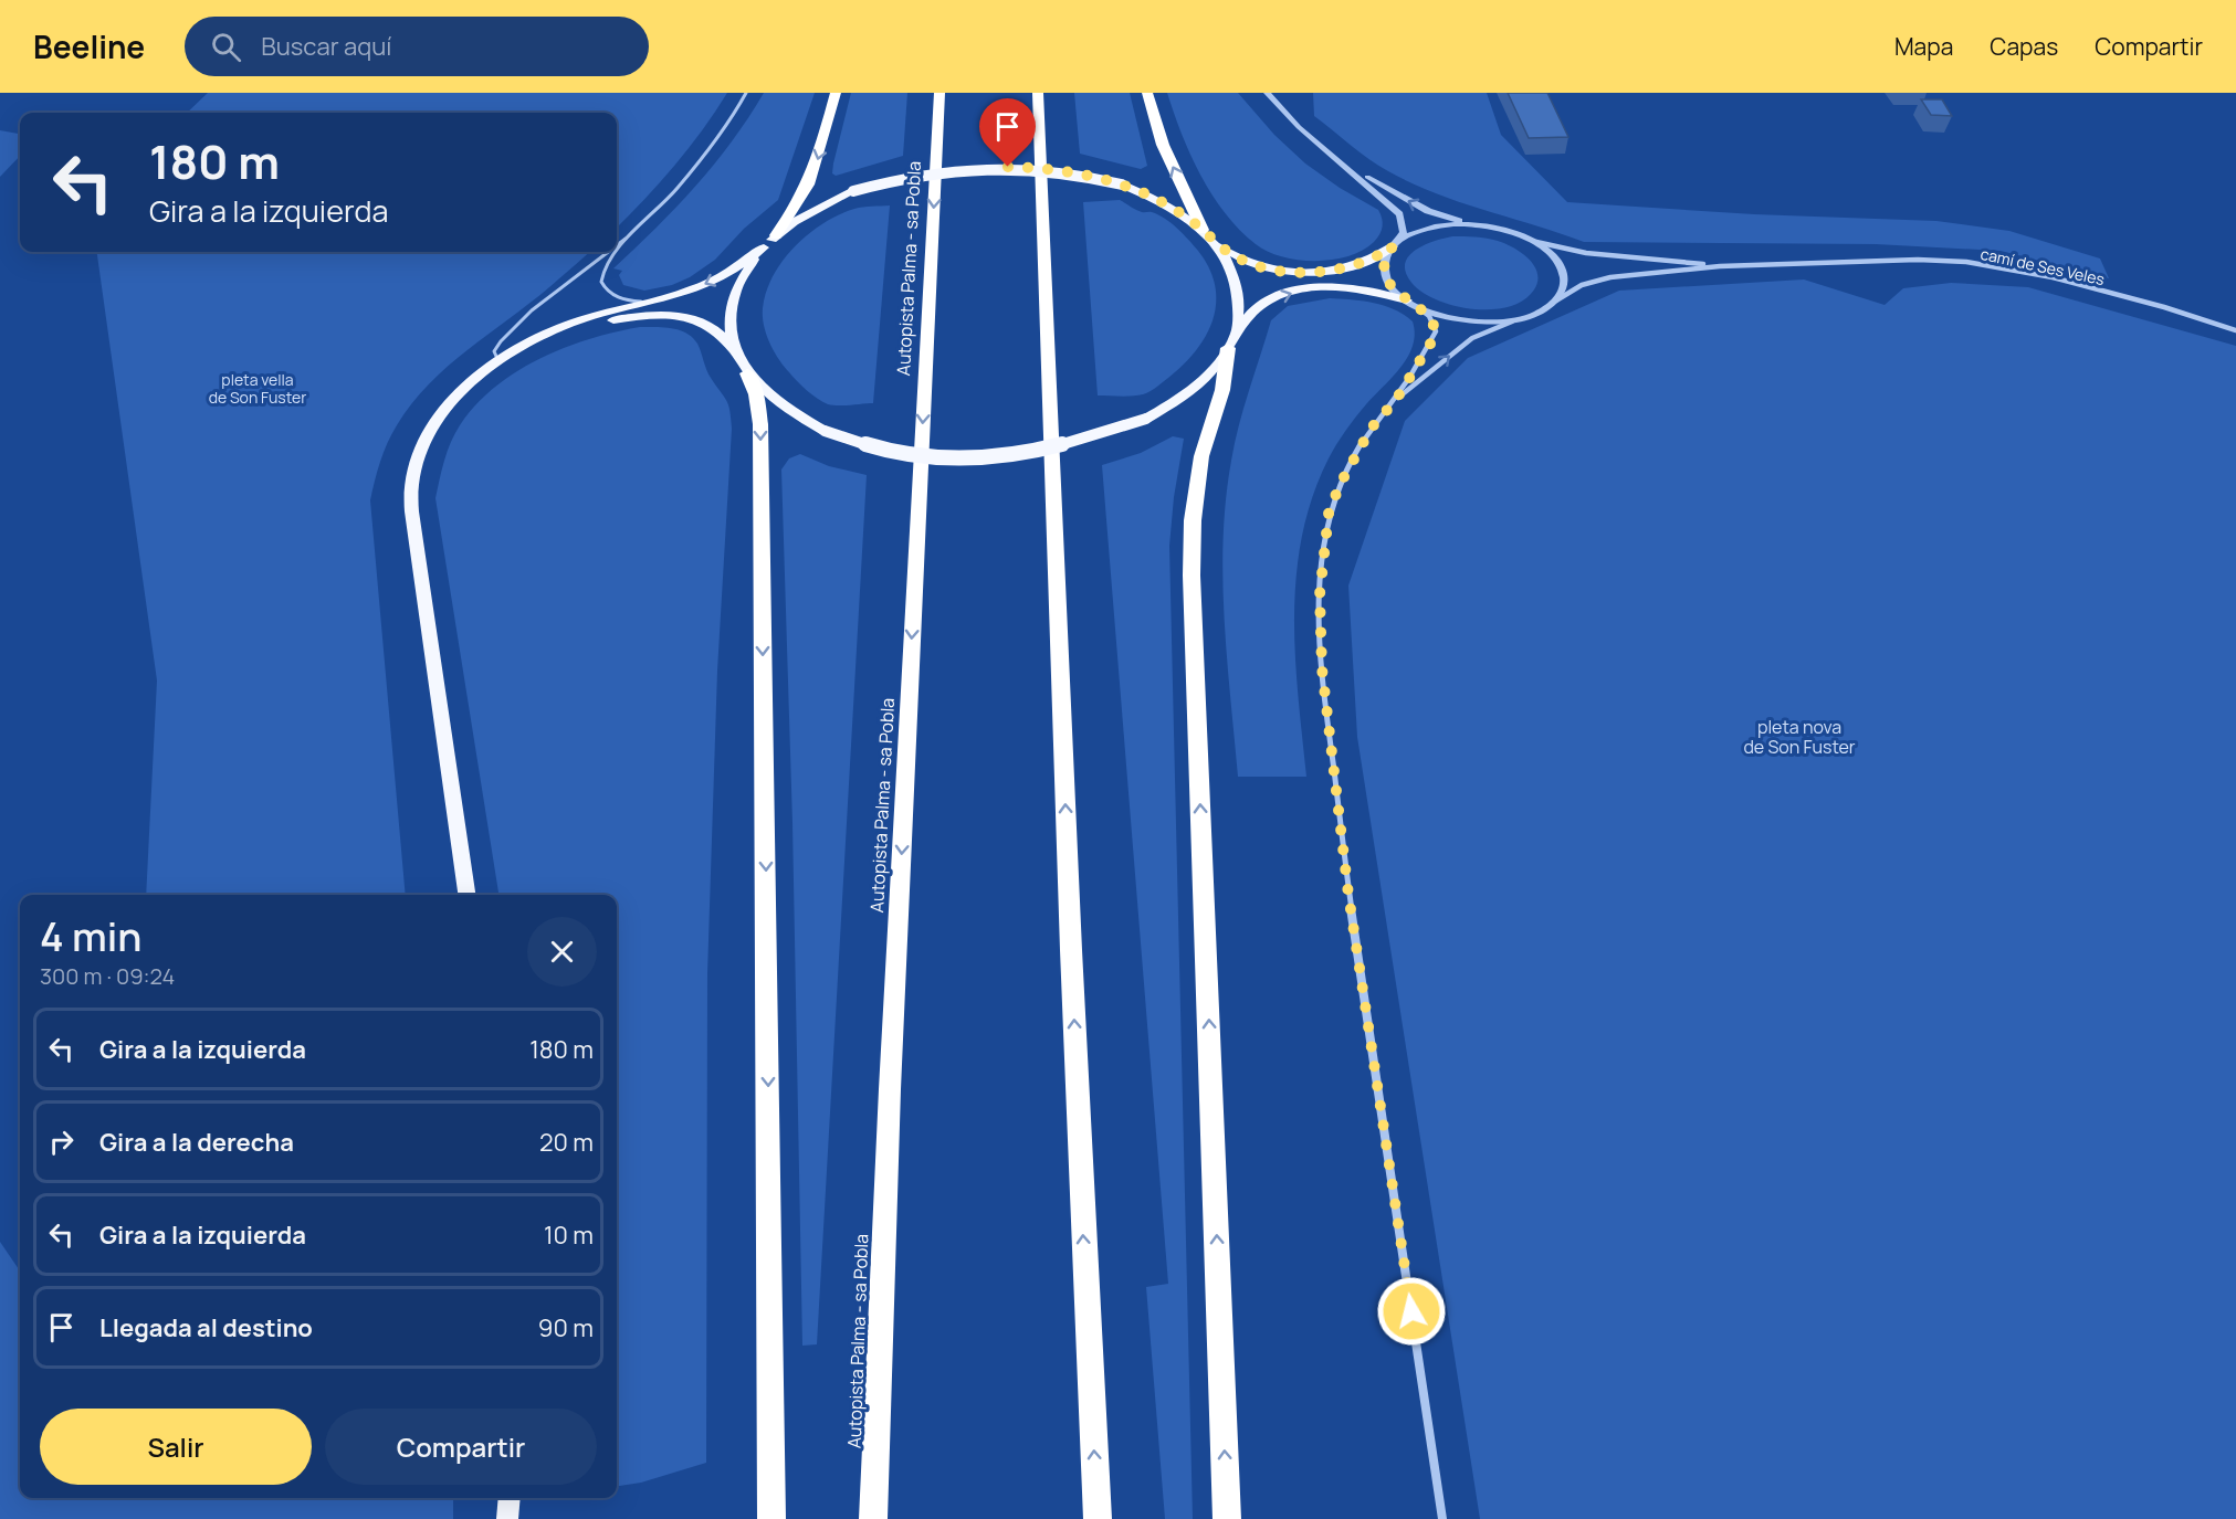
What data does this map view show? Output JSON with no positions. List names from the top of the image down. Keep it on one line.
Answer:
{"streets":{"highway":["Autopista Palma - sa Pobla"],"street":["camí de Ses Veles"]},"parks":["pleta vella de Son Fuster","pleta nova de Son Fuster"],"page":{"header":"Beeline","search":"Buscar aquí","nav":["Mapa","Capas","Compartir"],"turn":["180 m","Gira a la izquierda"],"heading":["4 min","300 m · 09:24"],"list":[{"name":"Gira a la izquierda","value":"180 m"},{"name":"Gira a la derecha","value":"20 m"},{"name":"Gira a la izquierda","value":"10 m"},{"name":"Llegada al destino","value":"90 m"}],"buttons":["Salir","Compartir"]}}
